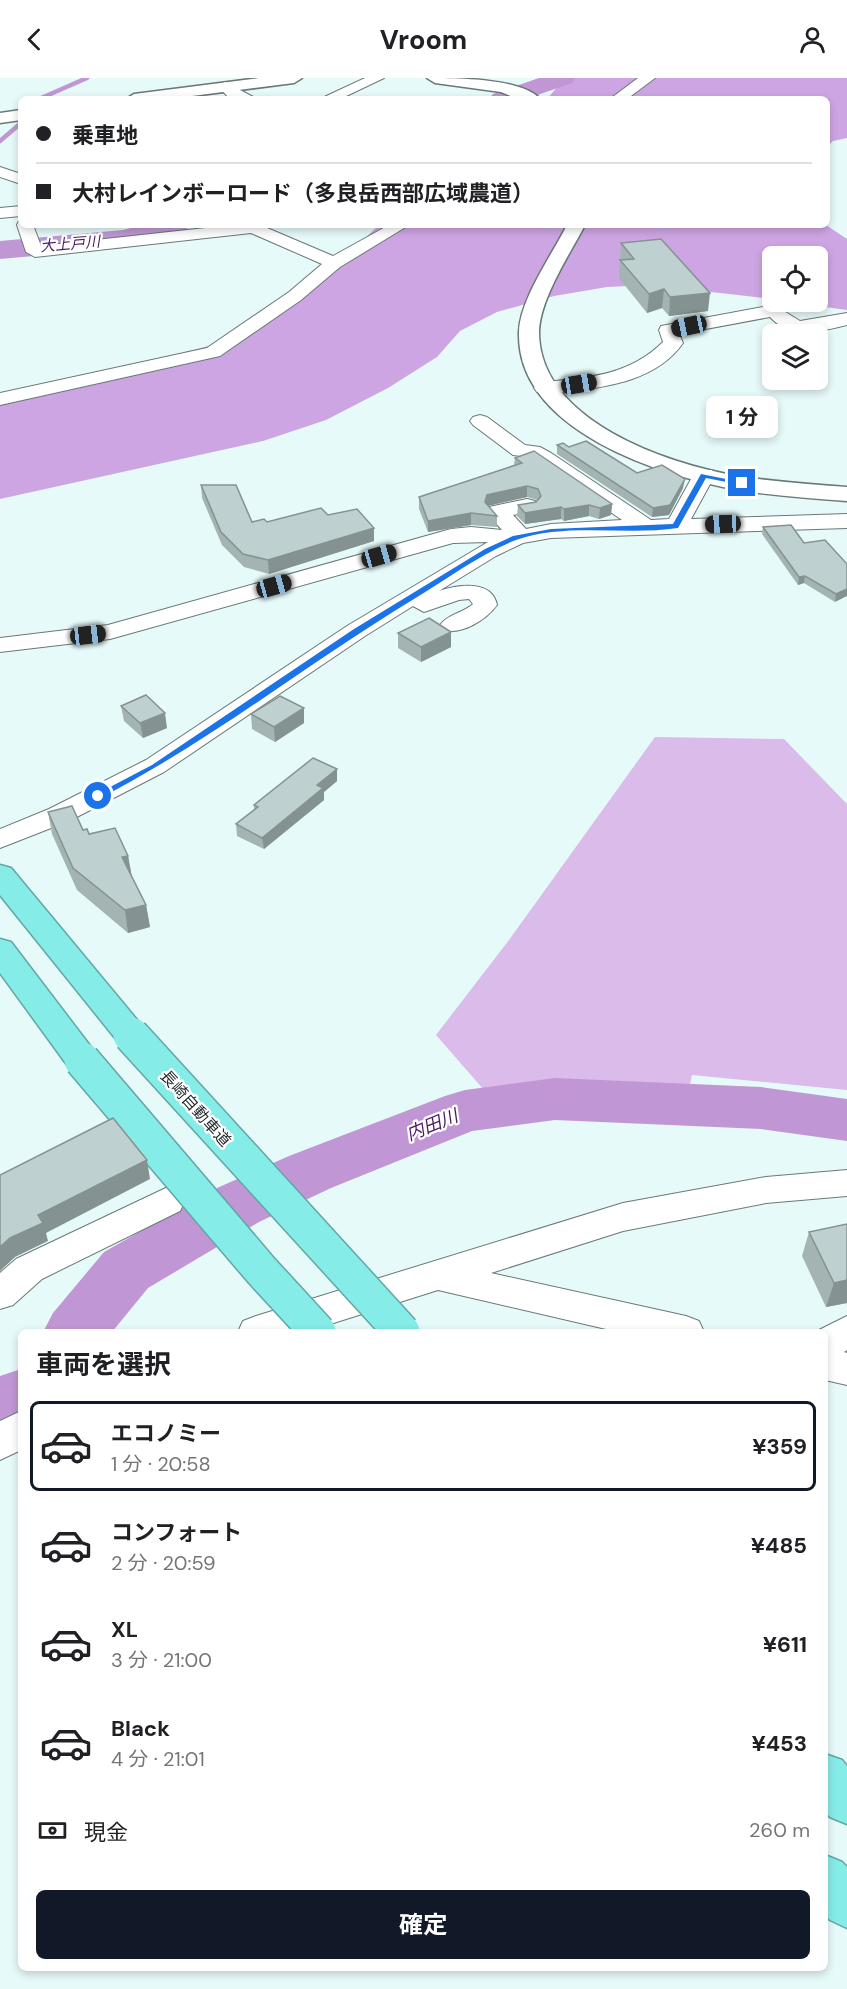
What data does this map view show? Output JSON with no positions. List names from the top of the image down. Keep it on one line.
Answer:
{"streets":{"highway":["長崎自動車道"]},"water":["大上戸川","内田川"],"page":{"header":"Vroom","banner":["乗車地","大村レインボーロード（多良岳西部広域農道）"],"bubble":"1 分","heading":"車両を選択","list":[{"name":"エコノミー","note":"1 分 · 20:58","value":"¥359"},{"name":"コンフォート","note":"2 分 · 20:59","value":"¥485"},{"name":"XL","note":"3 分 · 21:00","value":"¥611"},{"name":"Black","note":"4 分 · 21:01","value":"¥453"}],"pay":["現金","260 m"],"buttons":"確定"}}
